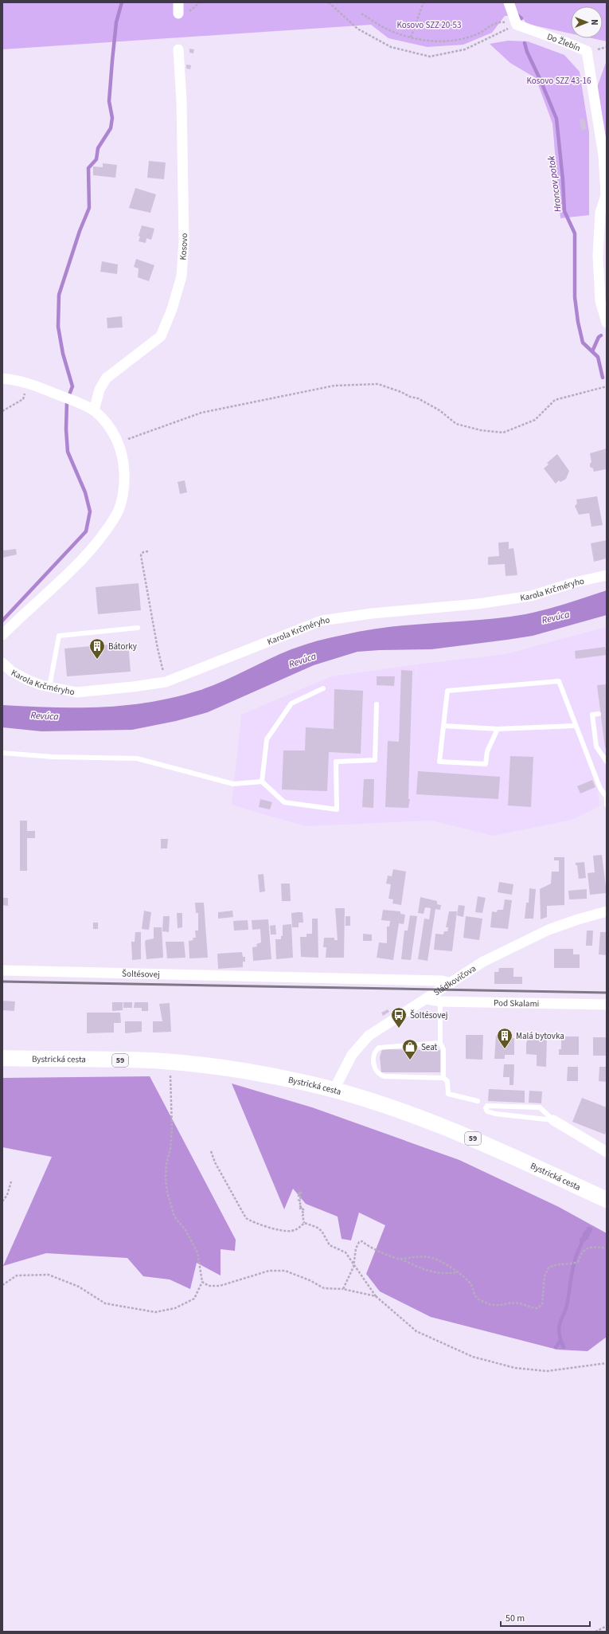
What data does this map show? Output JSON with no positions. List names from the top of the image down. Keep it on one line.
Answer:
{"streets":{"main road":["Bystrická cesta","59"],"street":["Do Žlebín","Kosovo","Karola Krčméryho","Šoltésovej","Sládkovičova","Pod Skalami"]},"crossings":[["Šoltésovej","Sládkovičova"],["Sládkovičova","Pod Skalami"],["Sládkovičova","Bystrická cesta"]],"water":["Hroncov potok","Revúca"],"parks":["Kosovo SZZ 20-53","Kosovo SZZ 43-16"],"places":{"building":["Bátorky","Malá bytovka"],"bus stop":["Šoltésovej"],"shop":["Seat"]},"scale_bar":"50 m","north":"right"}
